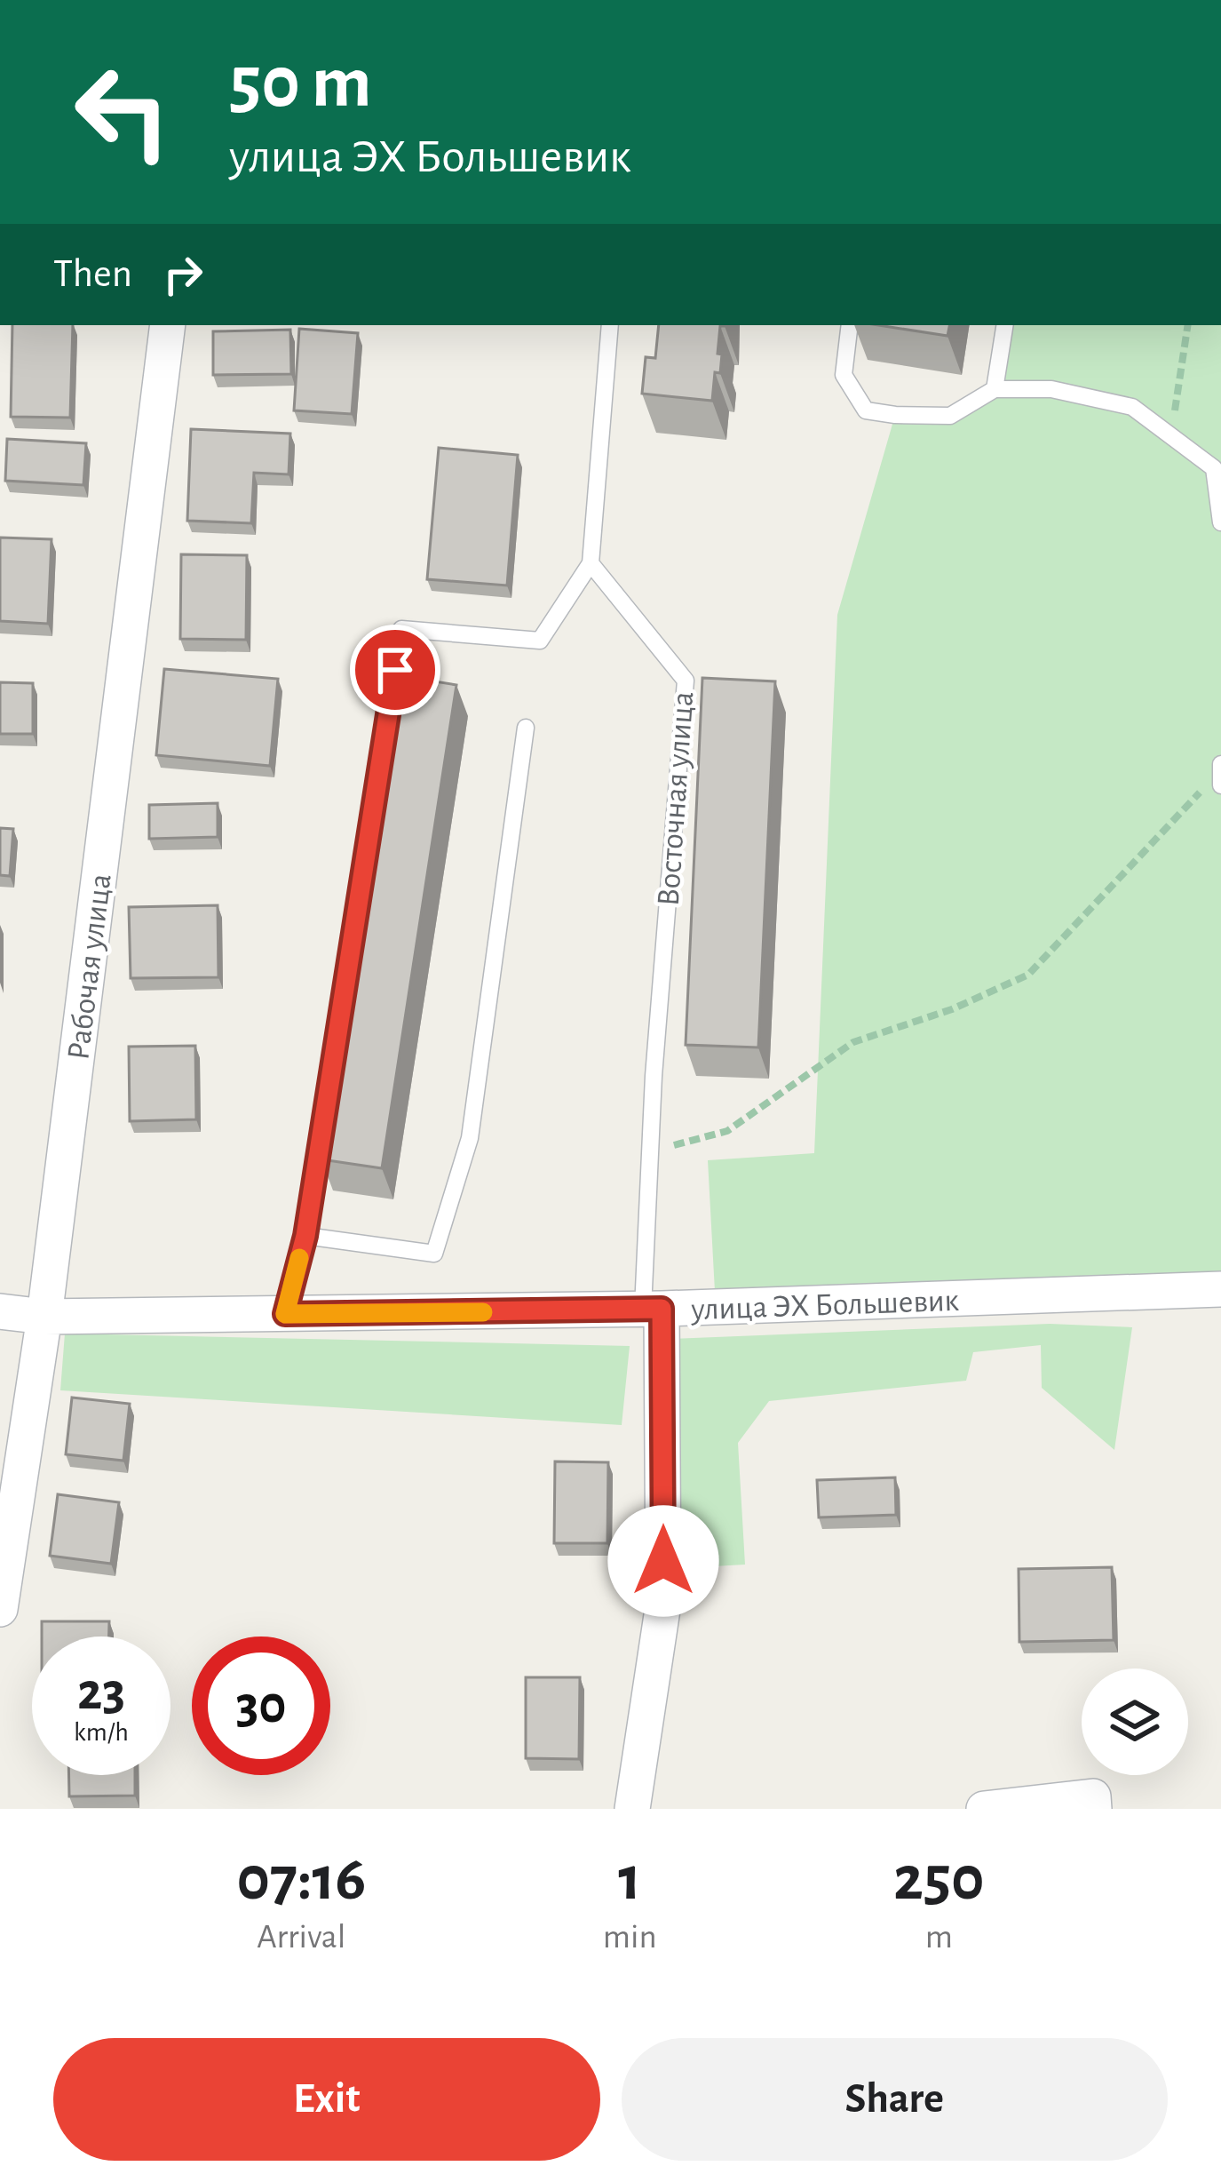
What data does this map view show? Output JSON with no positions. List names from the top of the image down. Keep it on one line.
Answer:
{"streets":{"street":["Восточная улица","Рабочая улица","улица ЭХ Большевик"]},"crossings":[["Восточная улица","улица ЭХ Большевик"],["Рабочая улица","улица ЭХ Большевик"]],"page":{"turn":["50 m","улица ЭХ Большевик"],"then":"Then","speed":"23 km/h","limit":"30","eta":["07:16","Arrival","1","min","250","m"],"buttons":["Exit","Share"]}}
